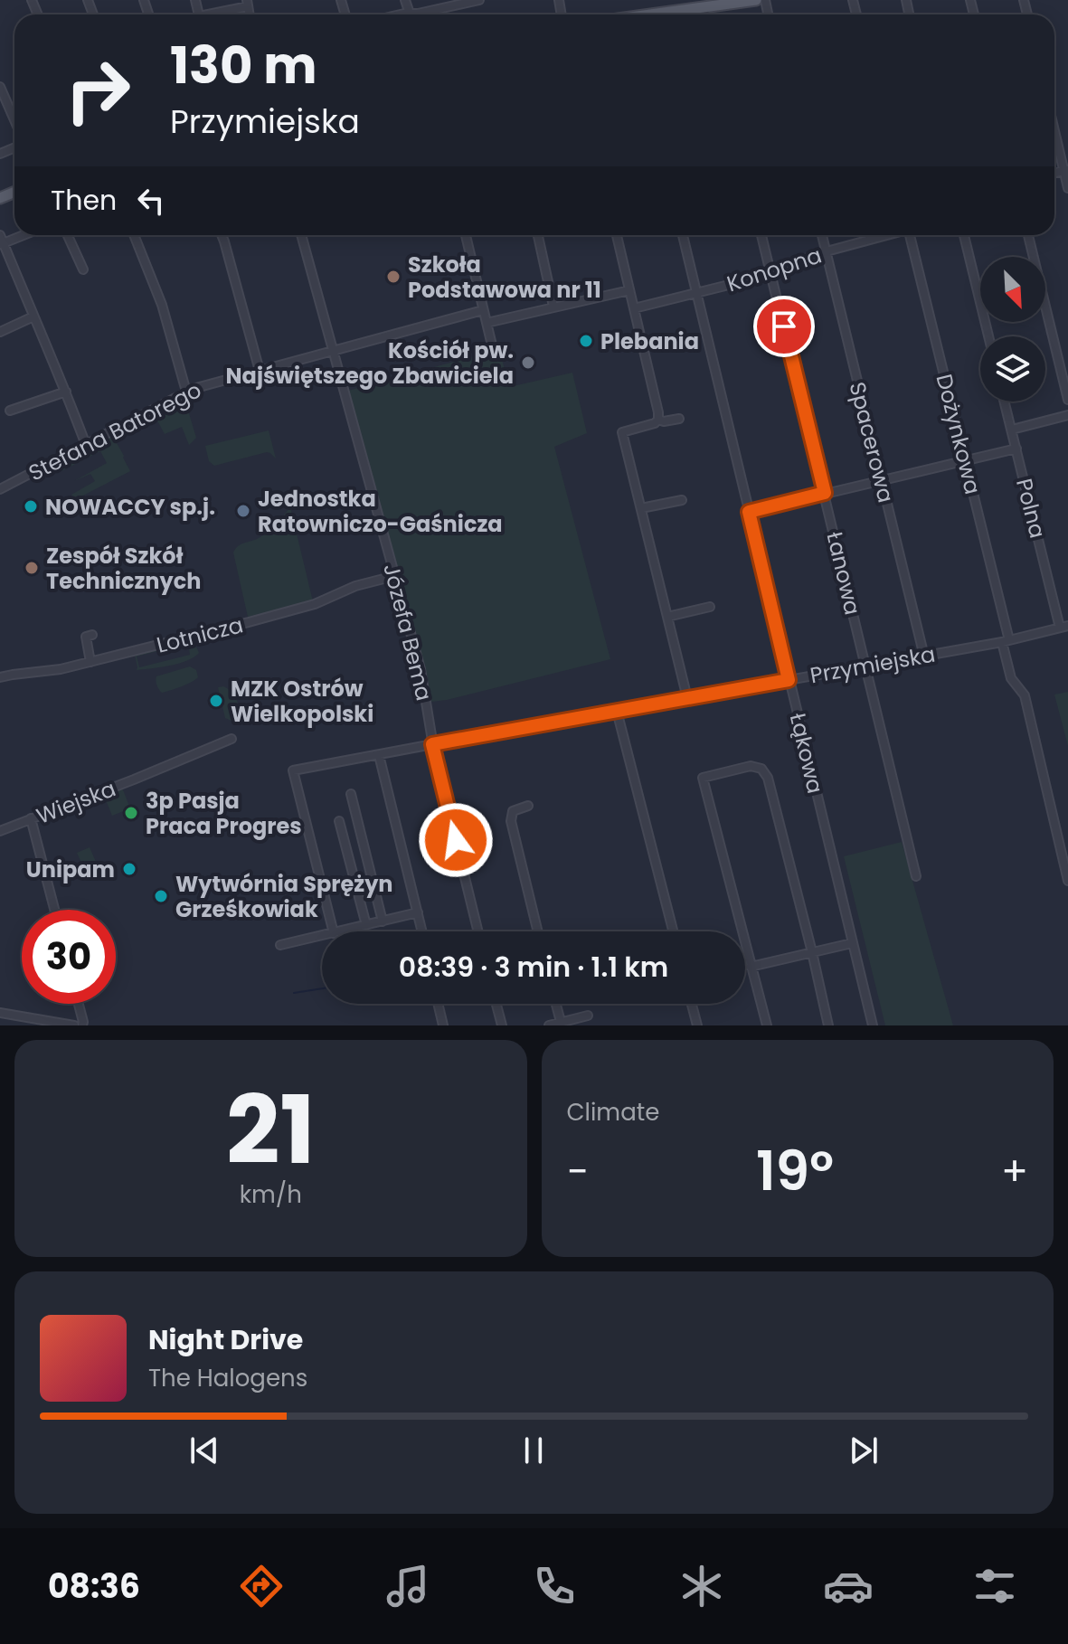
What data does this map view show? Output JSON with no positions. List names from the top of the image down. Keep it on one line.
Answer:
{"streets":{"street":["Konopna","Stefana Batorego","Dożynkowa","Spacerowa","Polna","Łanowa","Józefa Bema","Lotnicza","Przymiejska","Łąkowa","Wiejska"]},"crossings":[["Konopna","Spacerowa"],["Konopna","Łanowa"],["Konopna","Łąkowa"],["Stefana Batorego","Józefa Bema"],["Dożynkowa","Przymiejska"],["Spacerowa","Przymiejska"],["Polna","Przymiejska"],["Łanowa","Przymiejska"],["Józefa Bema","Lotnicza"],["Józefa Bema","Przymiejska"],["Przymiejska","Łąkowa"]],"places":["Szkoła Podstawowa nr 11","Plebania","Kościół pw. Najświętszego Zbawiciela","NOWACCY sp.j.","Jednostka Ratowniczo-Gaśnicza","Zespół Szkół Technicznych","MZK Ostrów Wielkopolski","3p Pasja Praca Progres","Unipam","Wytwórnia Sprężyn Grześkowiak"],"north":"bottom right","page":{"turn":["130 m","Przymiejska"],"then":"Then","limit":"30","trip":"08:39 · 3 min · 1.1 km","tile":[["21","km/h"],"Climate"],"heat":["−","19°","+"],"song":["Night Drive","The Halogens"],"tabs":"08:36"}}
